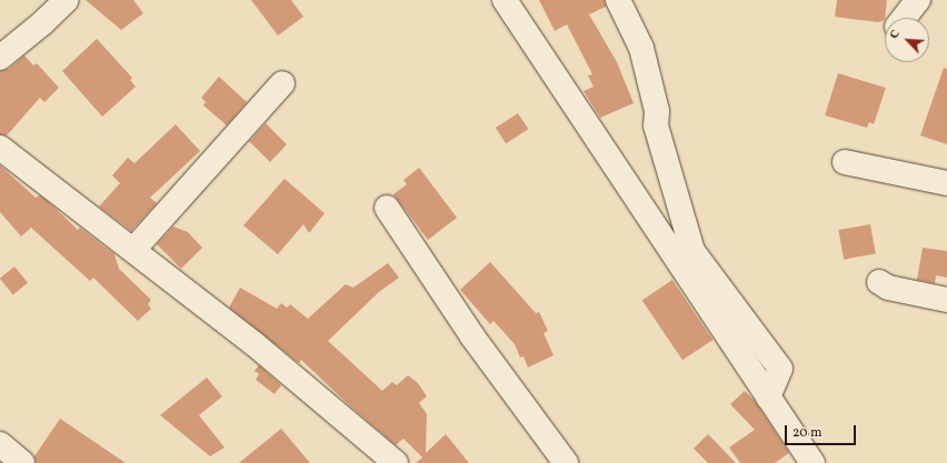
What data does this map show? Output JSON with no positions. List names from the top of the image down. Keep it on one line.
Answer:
{"scale_bar":"20 m","north":"top left"}
